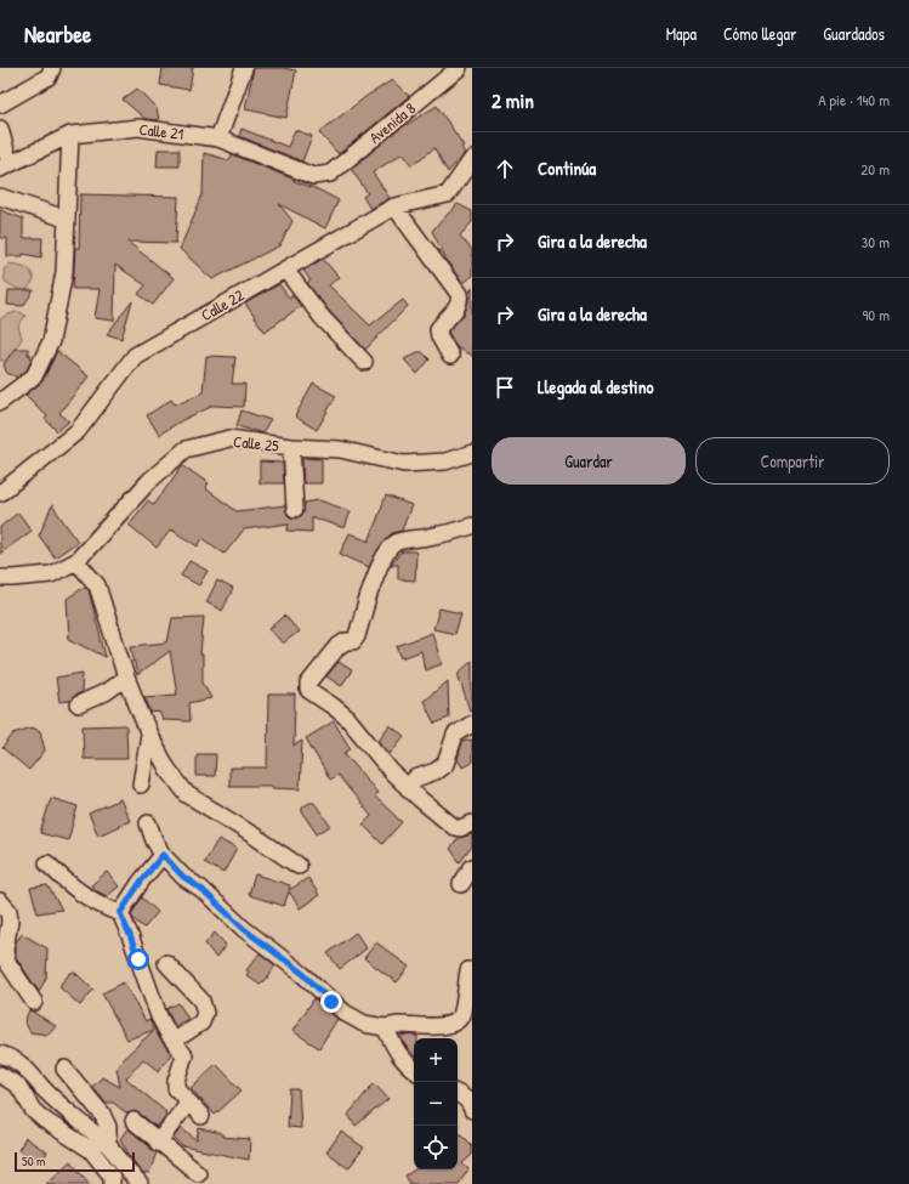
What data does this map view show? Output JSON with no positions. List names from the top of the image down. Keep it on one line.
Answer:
{"streets":{"street":["Avenida 8","Calle 21","Calle 22","Calle 25"]},"crossings":[["Avenida 8","Calle 21"]],"scale_bar":"50 m","page":{"header":"Nearbee","nav":["Mapa","Cómo llegar","Guardados"],"heading":["2 min","A pie · 140 m"],"list":[["Continúa","20 m"],["Gira a la derecha","30 m"],["Gira a la derecha","90 m"],"Llegada al destino"],"buttons":["Guardar","Compartir"],"map_buttons":["+","−"],"scale":"50 m"}}
